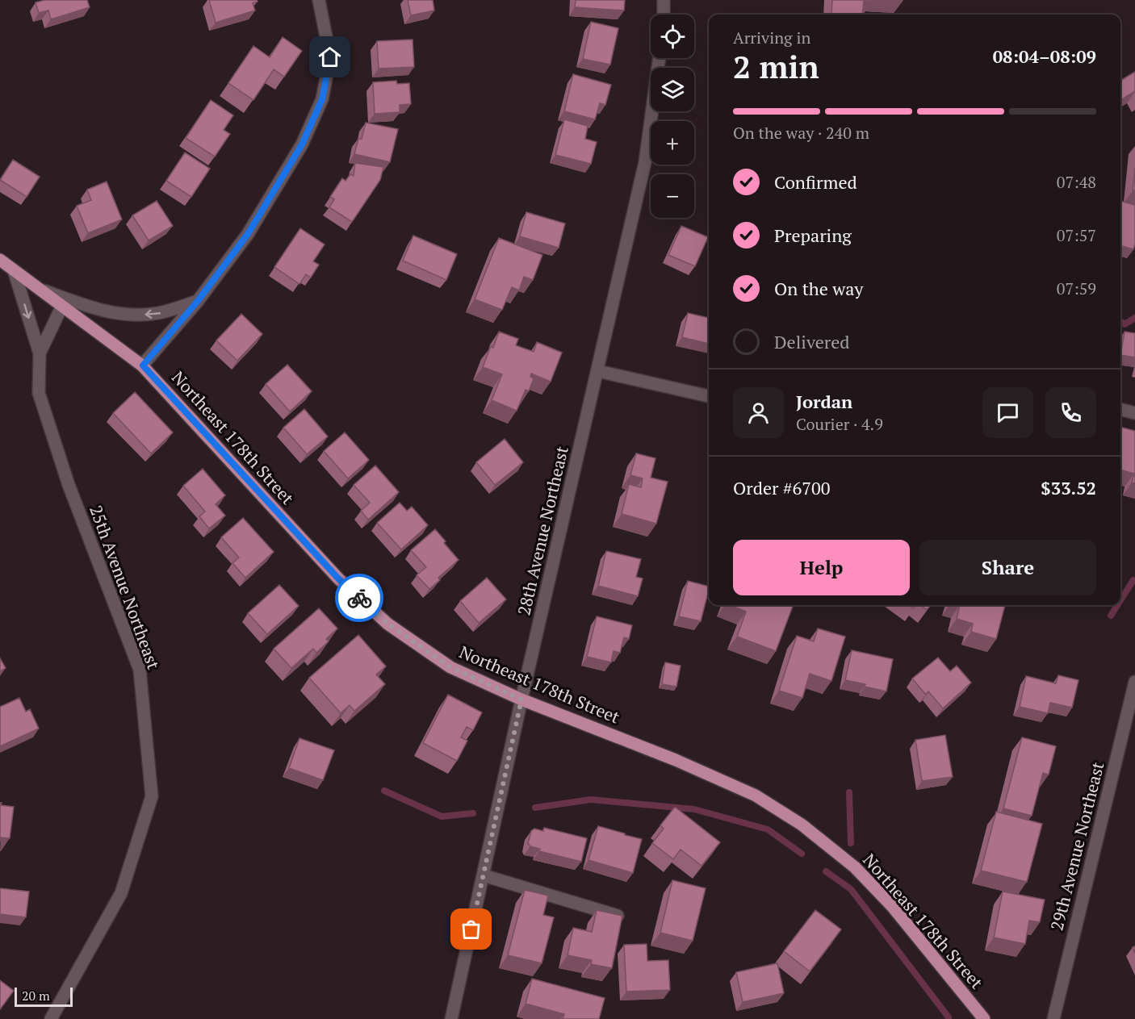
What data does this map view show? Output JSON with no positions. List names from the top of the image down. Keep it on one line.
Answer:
{"streets":{"main road":["Northeast 178th Street"],"street":["28th Avenue Northeast","25th Avenue Northeast","29th Avenue Northeast"]},"crossings":[["Northeast 178th Street","28th Avenue Northeast"],["Northeast 178th Street","25th Avenue Northeast"]],"scale_bar":"20 m","page":{"map_buttons":["+","−"],"heading":["2 min","Arriving in","08:04–08:09"],"panel":["Jordan","Courier · 4.9","Order #6700","$33.52"],"bar":"On the way · 240 m","list":[["Confirmed","07:48"],["Preparing","07:57"],["On the way","07:59"],"Delivered"],"buttons":["Help","Share"],"scale":"20 m"}}
